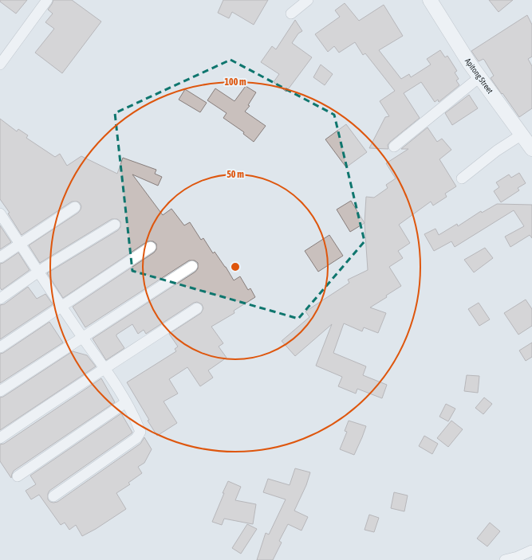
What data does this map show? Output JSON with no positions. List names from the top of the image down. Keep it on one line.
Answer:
{"streets":{"street":["Apitong Street"]},"rings":["100 m","50 m"]}
